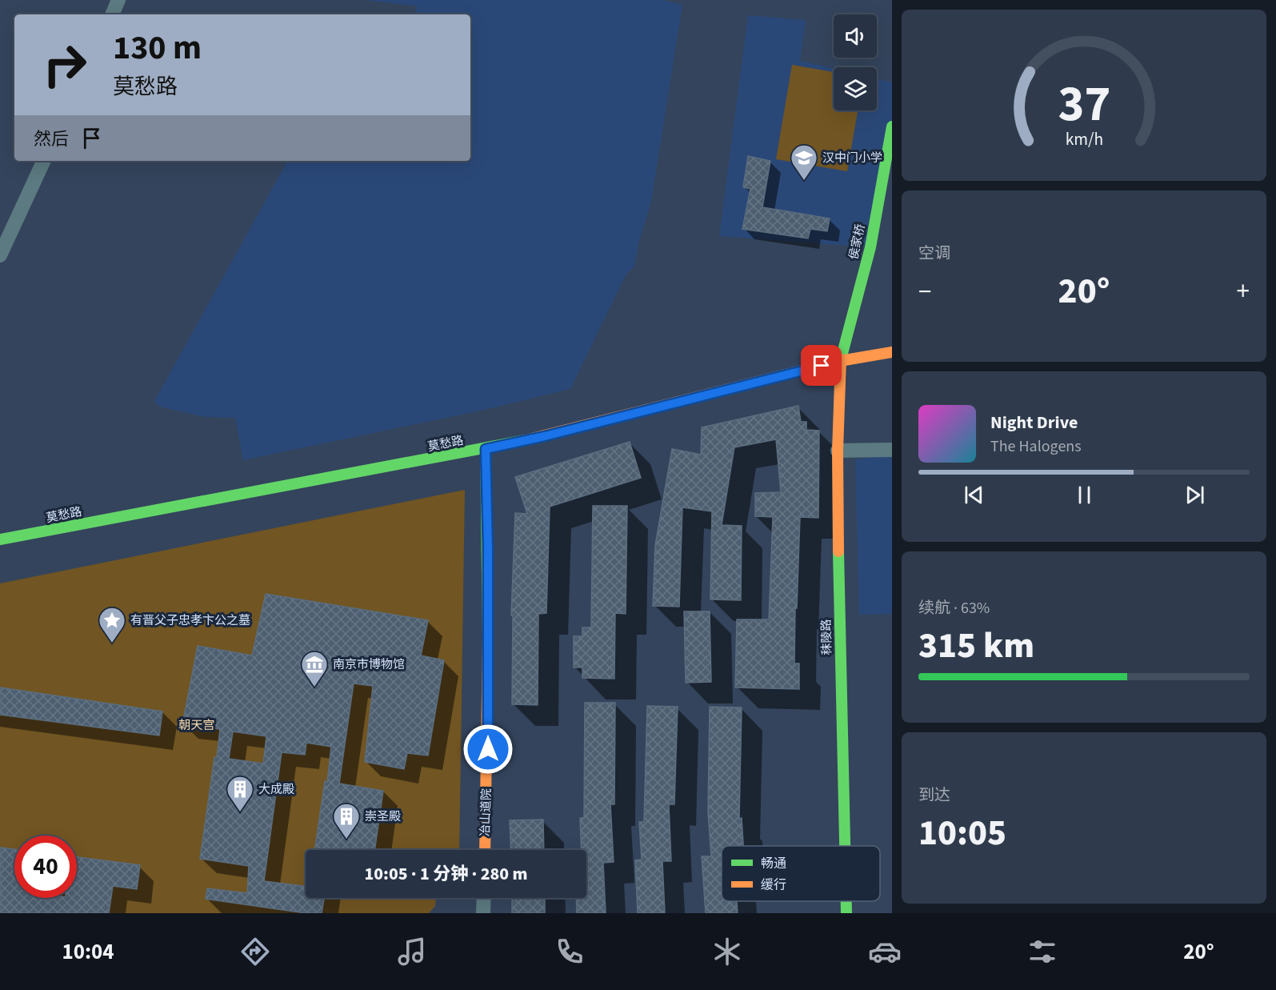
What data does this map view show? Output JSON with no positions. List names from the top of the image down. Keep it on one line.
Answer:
{"streets":{"street":["侯家桥","莫愁路","秣陵路","冶山道院"]},"crossings":[["侯家桥","莫愁路"],["侯家桥","秣陵路"],["莫愁路","秣陵路"],["莫愁路","冶山道院"]],"parks":["朝天宫"],"places":{"school or university":["汉中门小学"],"place":["有晋父子忠孝卞公之墓"],"museum":["南京市博物馆"],"building":["大成殿","崇圣殿"]},"legend":["畅通","缓行"],"page":{"turn":["130 m","莫愁路"],"then":"然后","tile":["空调",["续航 · 63%","315 km"],["到达","10:05"]],"heat":["−","20°","+"],"song":["Night Drive","The Halogens"],"limit":"40","trip":"10:05 · 1 分钟 · 280 m","tabs":["10:04","20°"],"gauge":["37","km/h"]}}
